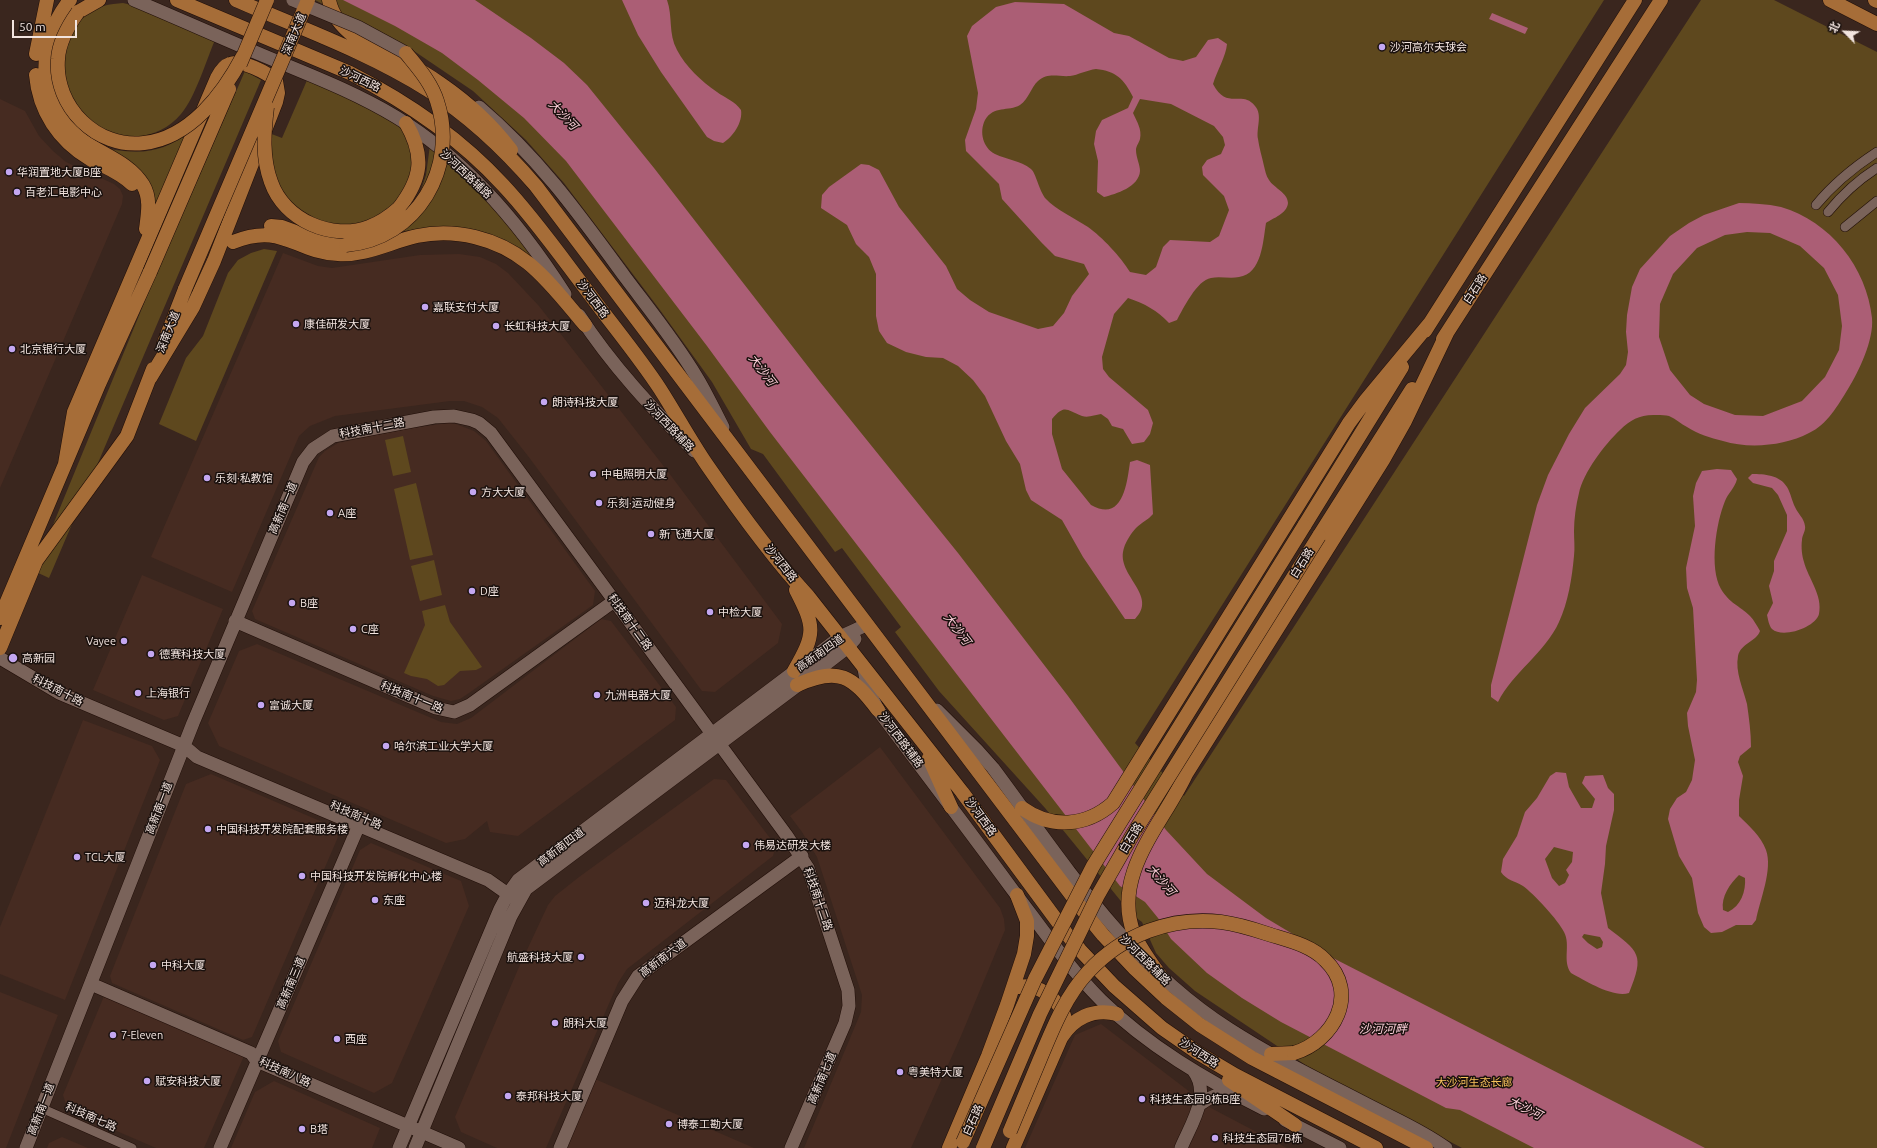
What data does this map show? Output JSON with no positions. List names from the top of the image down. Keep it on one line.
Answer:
{"streets":{"main road":["深南大道","沙河西路","白石路"],"street":["沙河西路辅路","科技南十二路","高新南一道","高新南四道","科技南十路","科技南十一路","高新南六道","高新南三道","科技南八路","高新南七道","科技南七路"]},"crossings":[["沙河西路","沙河西路辅路"],["沙河西路","高新南四道"],["科技南十二路","高新南一道"],["科技南十二路","高新南四道"],["科技南十二路","科技南十一路"],["科技南十二路","高新南六道"],["科技南十二路","高新南七道"],["高新南一道","科技南十路"],["高新南一道","科技南十一路"],["高新南一道","科技南八路"],["高新南一道","科技南七路"],["高新南四道","科技南十路"],["高新南四道","科技南八路"],["科技南十路","高新南三道"],["高新南三道","科技南八路"]],"water":["大沙河","沙河河畔"],"parks":["大沙河生态长廊"],"places":["沙河高尔夫球会","华润置地大厦B座","百老汇电影中心","嘉联支付大厦","康佳研发大厦","长虹科技大厦","北京银行大厦","朗诗科技大厦","中电照明大厦","乐刻·私教馆","方大大厦","乐刻·运动健身","A座","新飞通大厦","D座","B座","中检大厦","C座","Vayee","德赛科技大厦","高新园","上海银行","九洲电器大厦","富诚大厦","哈尔滨工业大学大厦","中国科技开发院配套服务楼","伟易达研发大楼","TCL大厦","中国科技开发院孵化中心楼","东座","迈科龙大厦","航盛科技大厦","中科大厦","朗科大厦","7-Eleven","西座","粤美特大厦","赋安科技大厦","泰邦科技大厦","科技生态园9栋B座","博泰工勘大厦","B塔","科技生态园7B栋"],"scale_bar":"50 m","north":"top left"}
